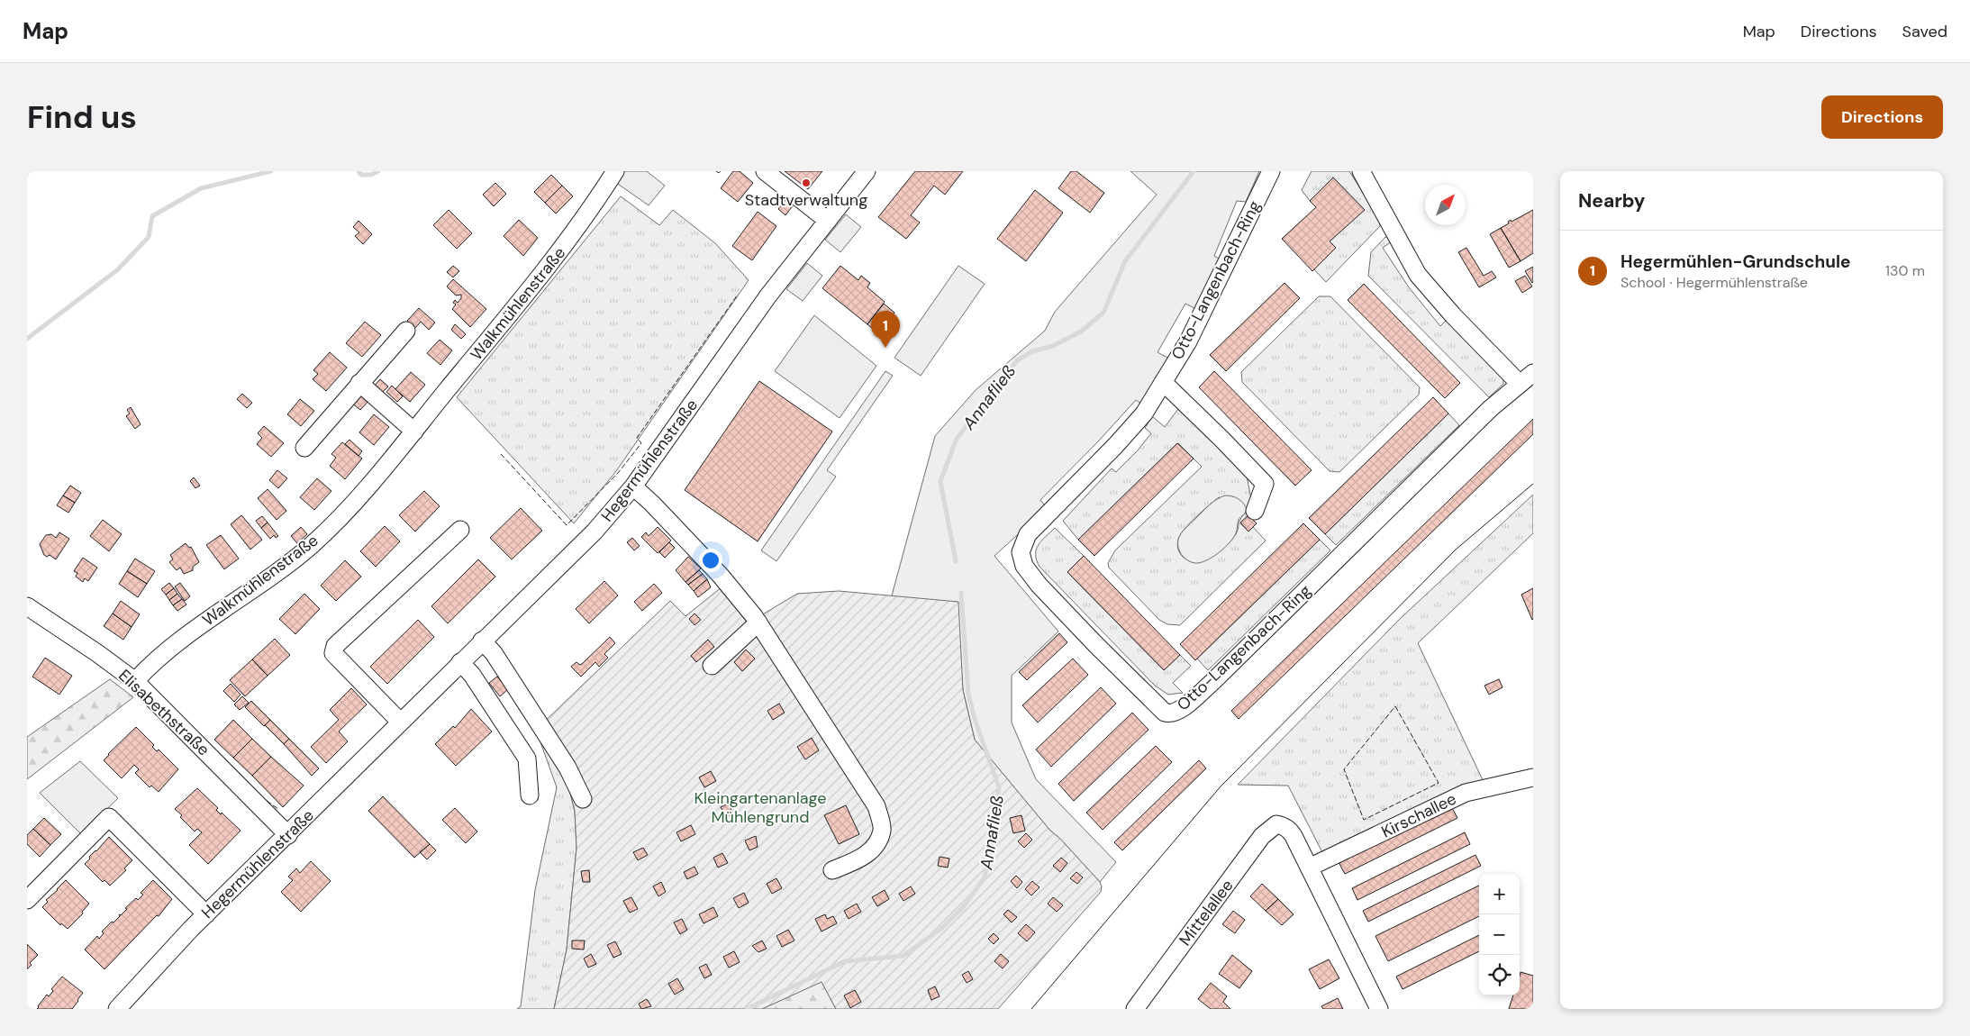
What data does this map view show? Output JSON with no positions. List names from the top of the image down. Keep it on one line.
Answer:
{"streets":{"street":["Otto-Langenbach-Ring","Walkmühlenstraße","Hegermühlenstraße","Elisabethstraße","Kirschallee","Mittelallee"]},"crossings":[["Walkmühlenstraße","Elisabethstraße"],["Hegermühlenstraße","Elisabethstraße"],["Kirschallee","Mittelallee"]],"water":["Annafließ"],"parks":["Kleingartenanlage Mühlengrund"],"places":["Stadtverwaltung"],"north":"top right","page":{"header":"Map","nav":["Map","Directions","Saved"],"buttons":"Directions","title":"Find us","heading":"Nearby","list":[{"mark":"1","name":"Hegermühlen-Grundschule","note":"School · Hegermühlenstraße","value":"130 m"}],"pins":"1","map_buttons":["+","−"]}}
